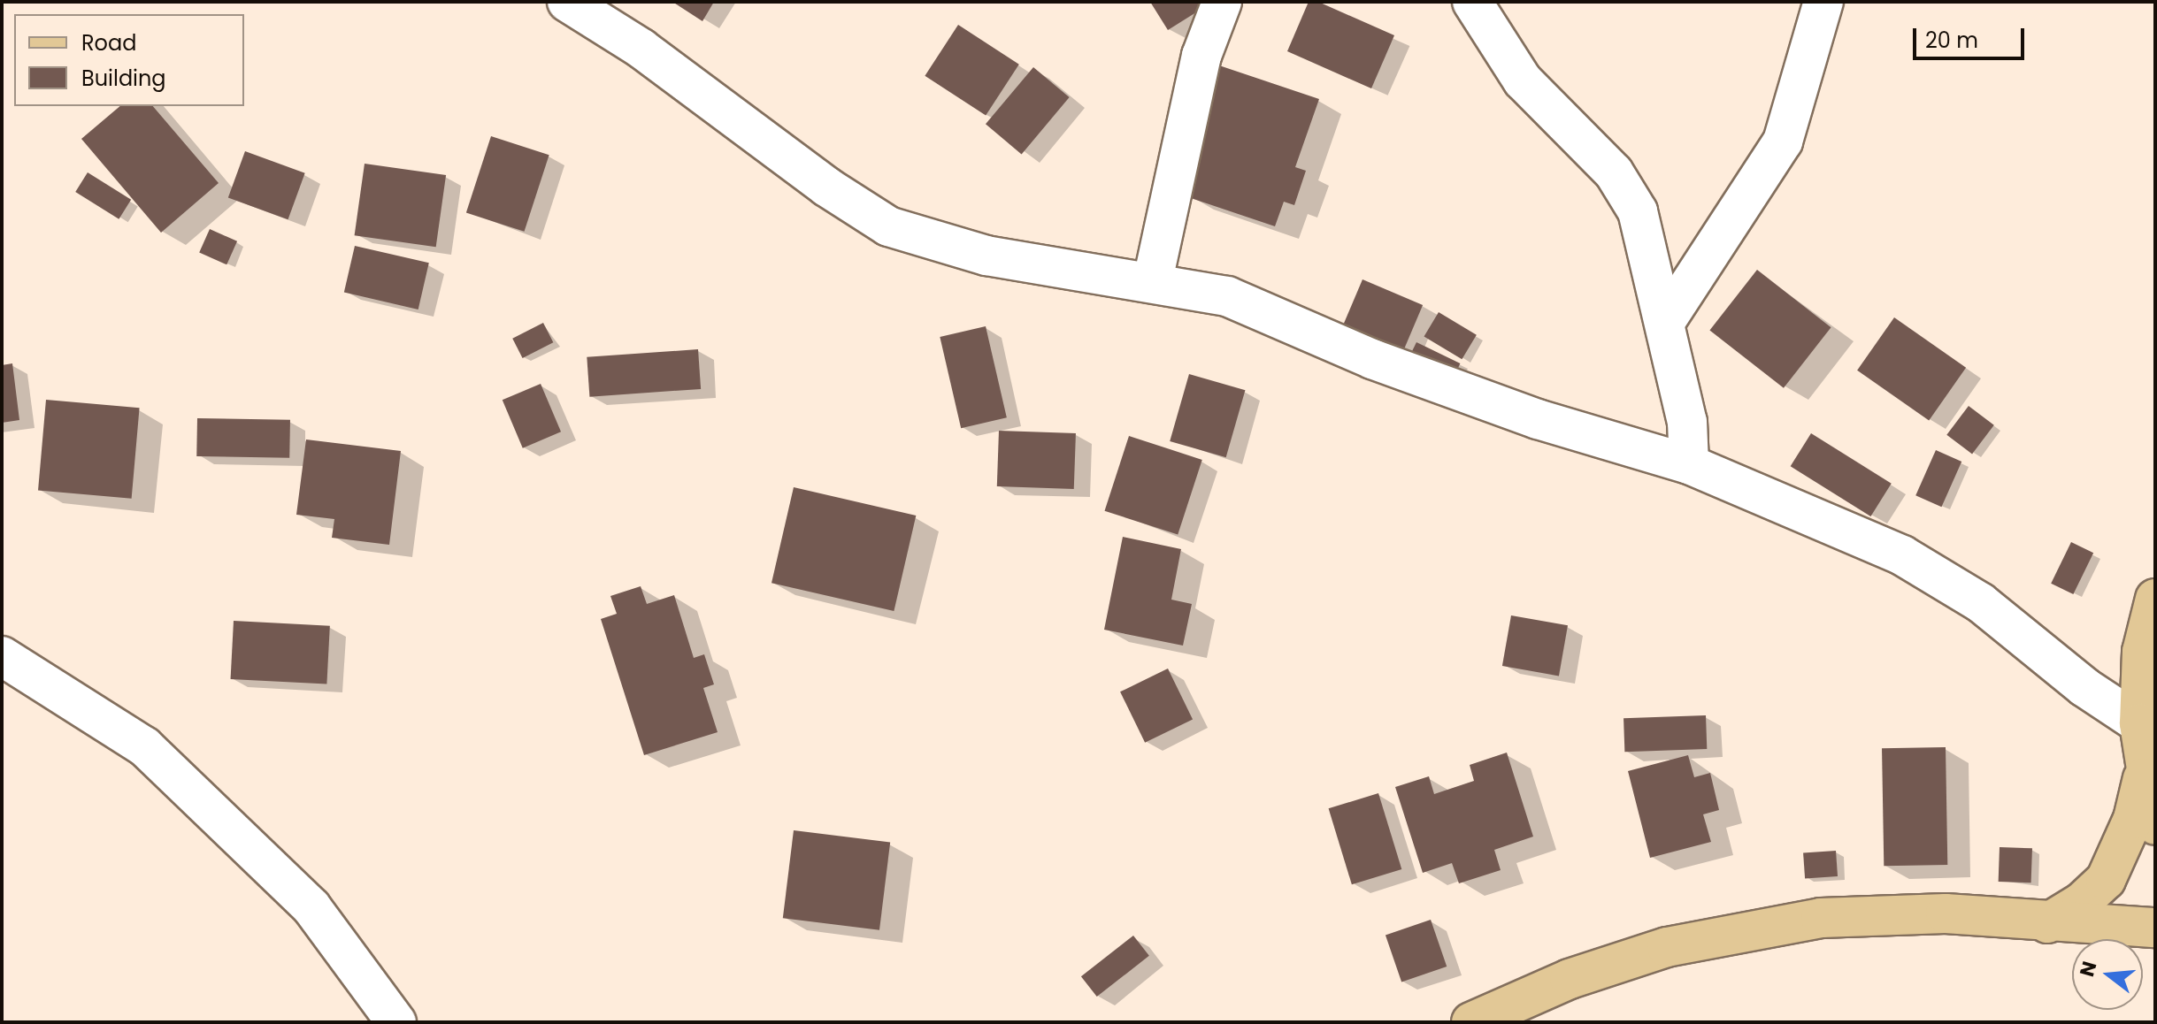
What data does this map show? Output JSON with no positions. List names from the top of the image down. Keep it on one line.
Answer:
{"legend":["Road","Building"],"scale_bar":"20 m","north":"left"}
